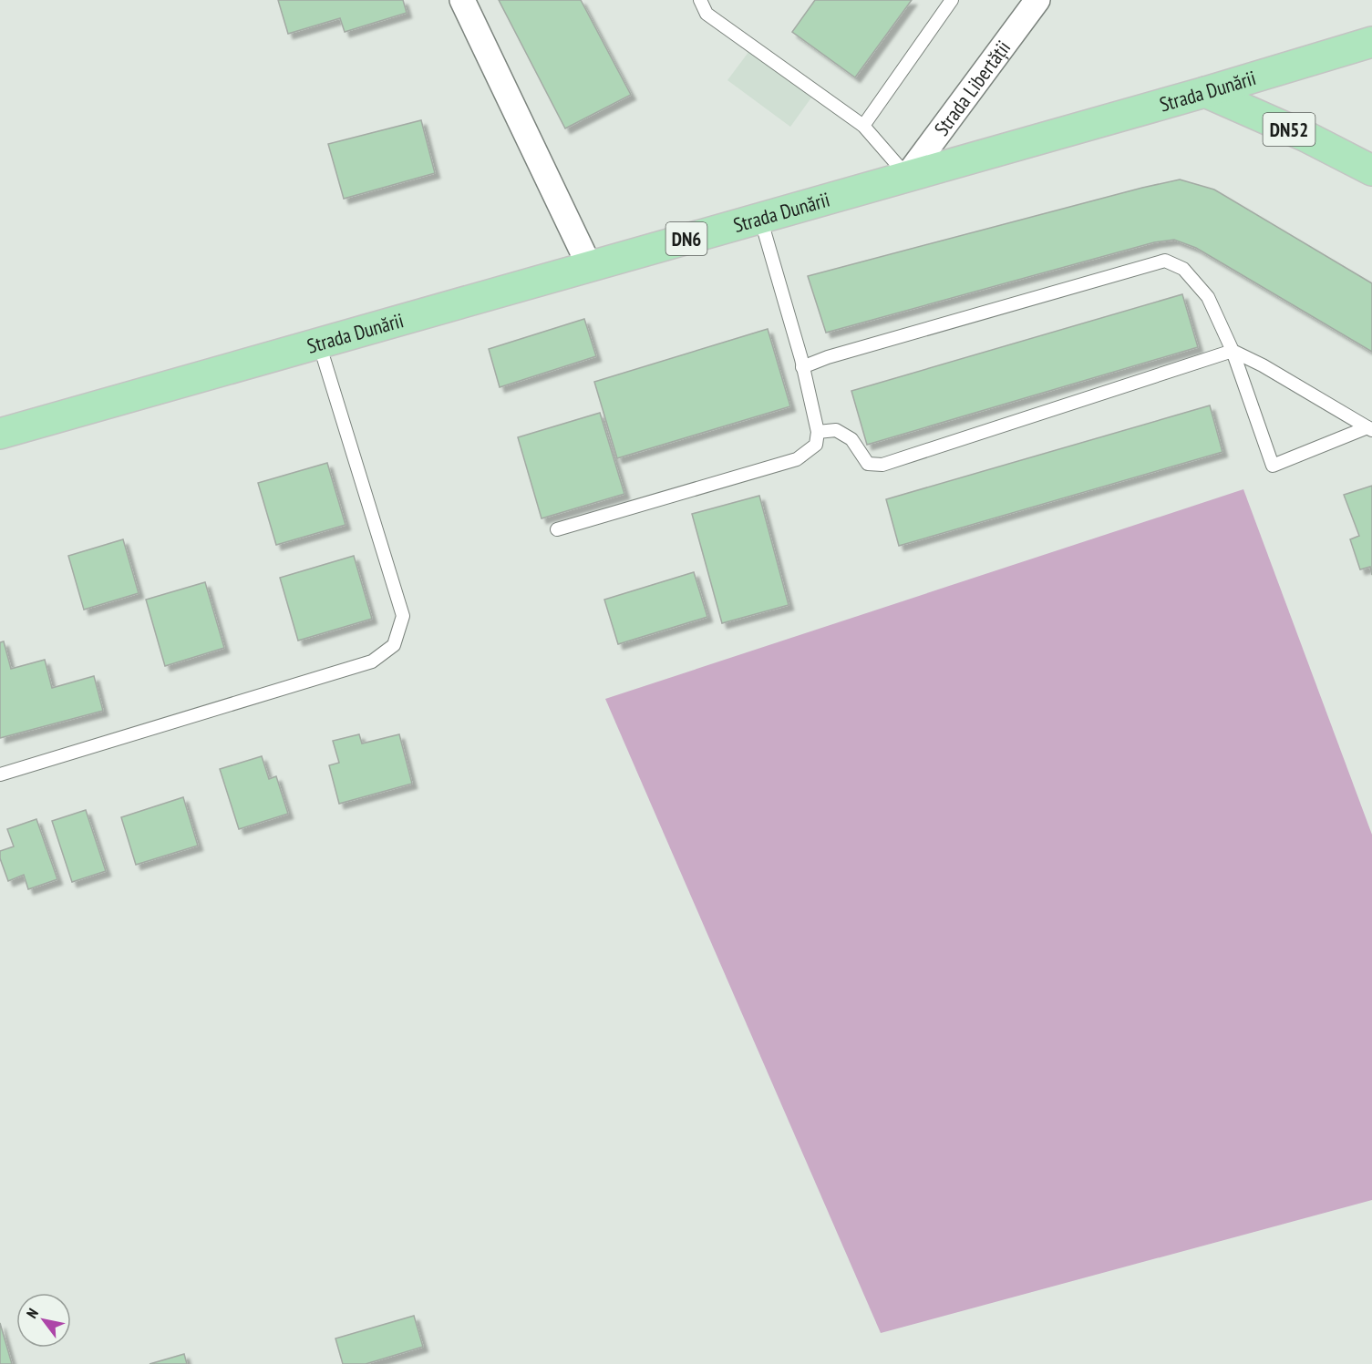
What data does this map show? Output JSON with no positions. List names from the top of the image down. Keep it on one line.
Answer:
{"streets":{"main road":["Strada Dunării","DN52","DN6"],"street":["Strada Libertății"]},"crossings":[["Strada Libertății","Strada Dunării"],["Strada Dunării","DN52"]],"north":"top left"}
